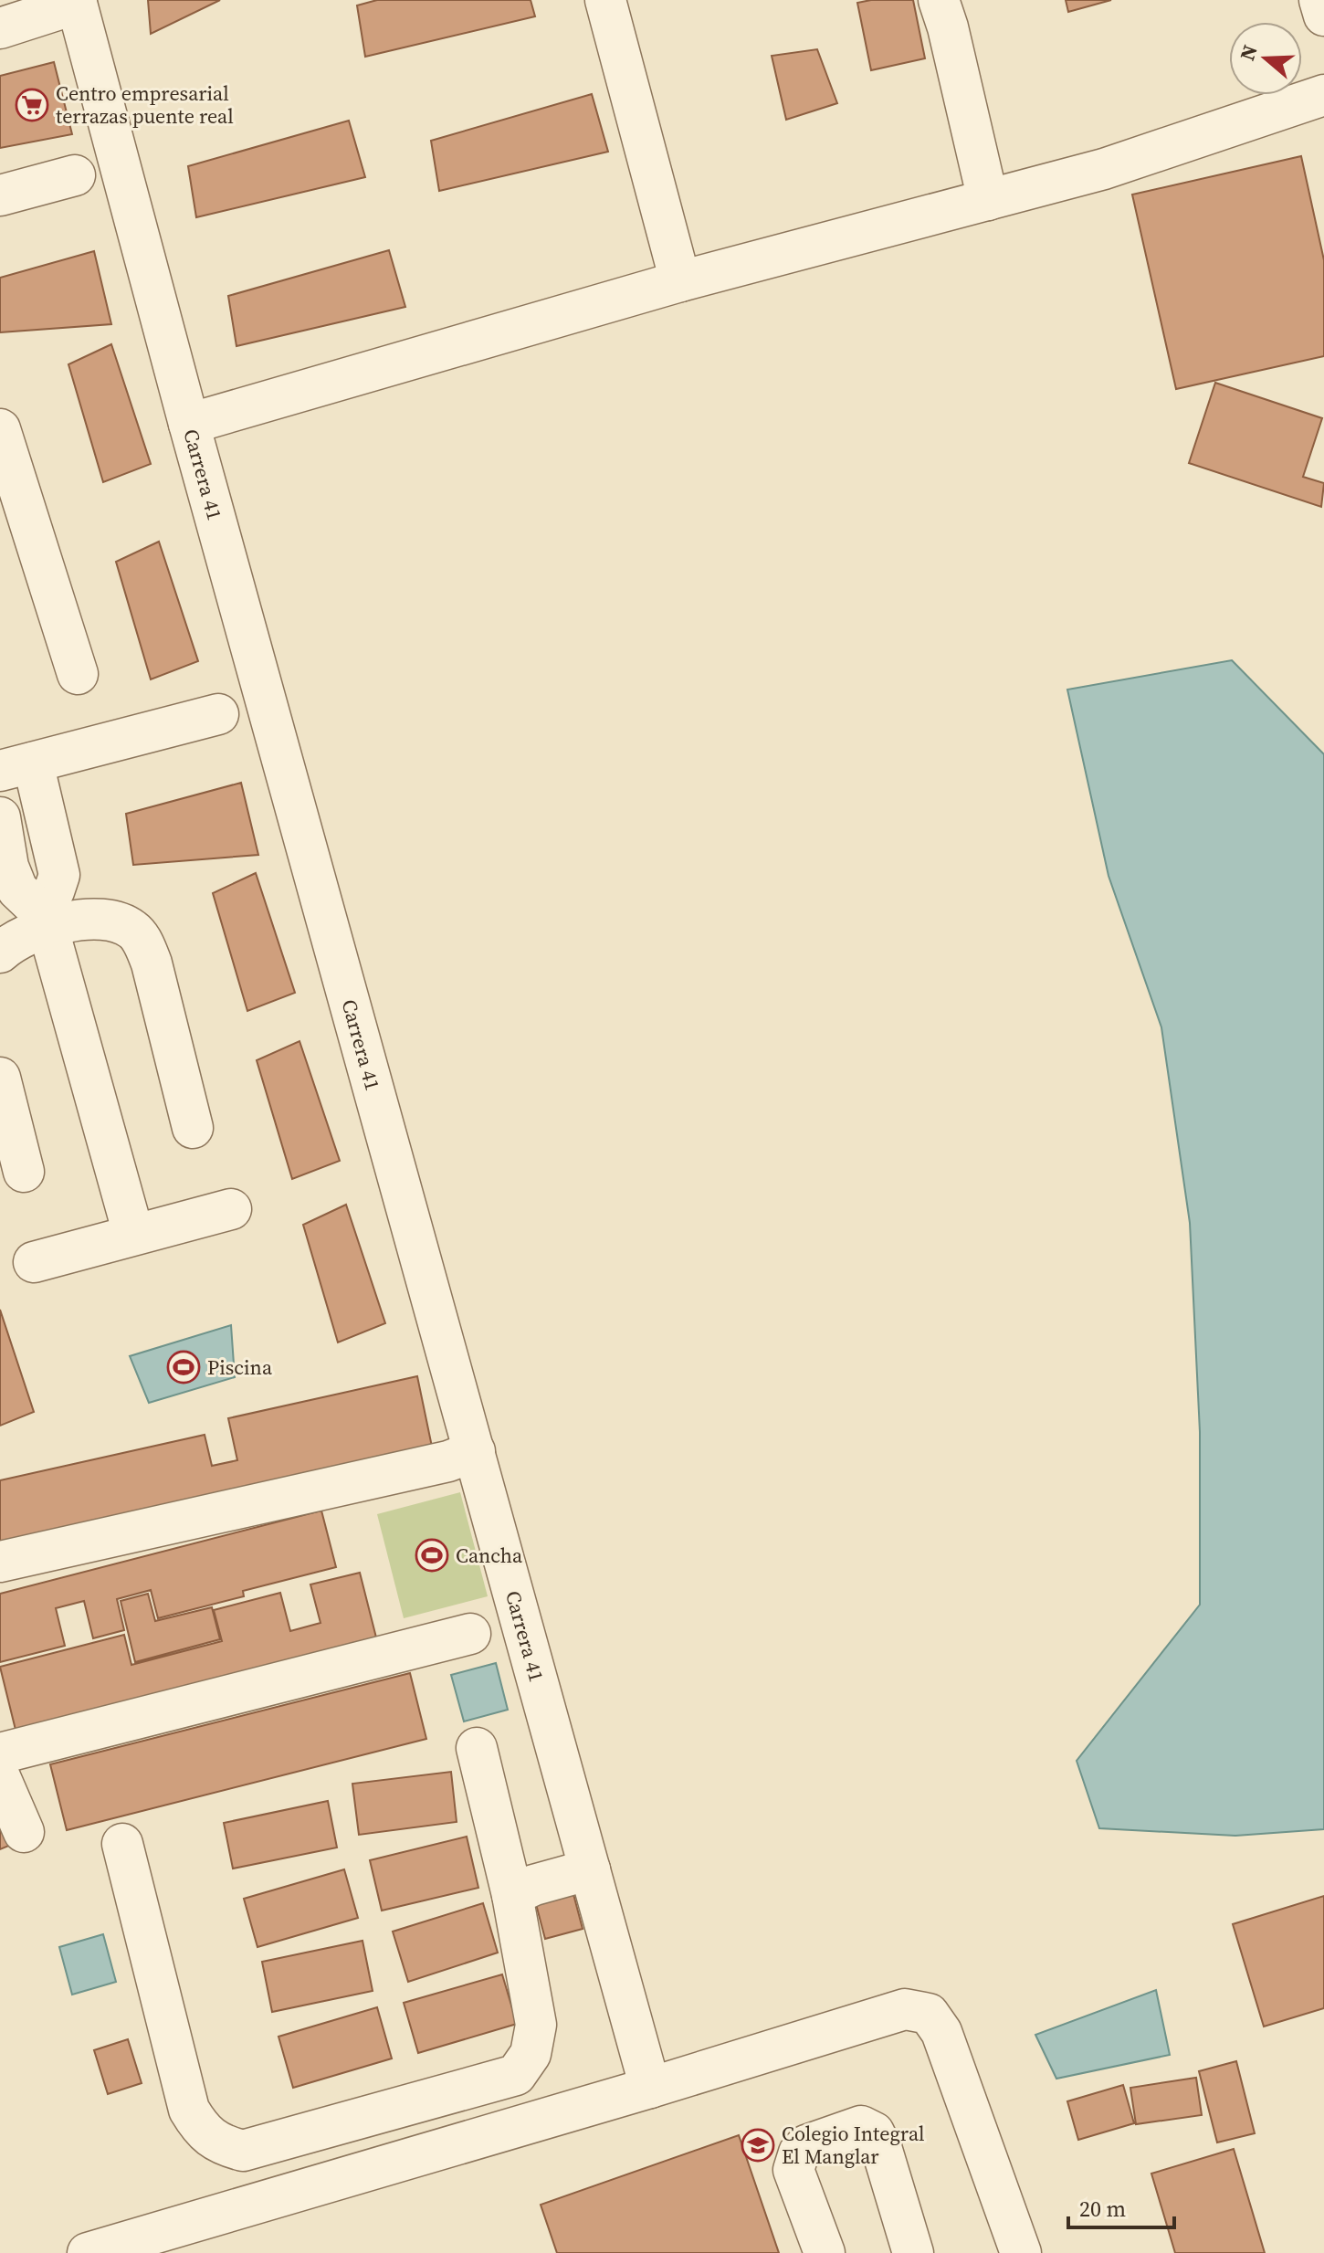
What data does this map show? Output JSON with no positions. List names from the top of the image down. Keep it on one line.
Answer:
{"streets":{"street":["Carrera 41"]},"places":{"supermarket":["Centro empresarial terrazas puente real"],"sports":["Piscina","Cancha"],"school or university":["Colegio Integral El Manglar"]},"scale_bar":"20 m","north":"left"}
